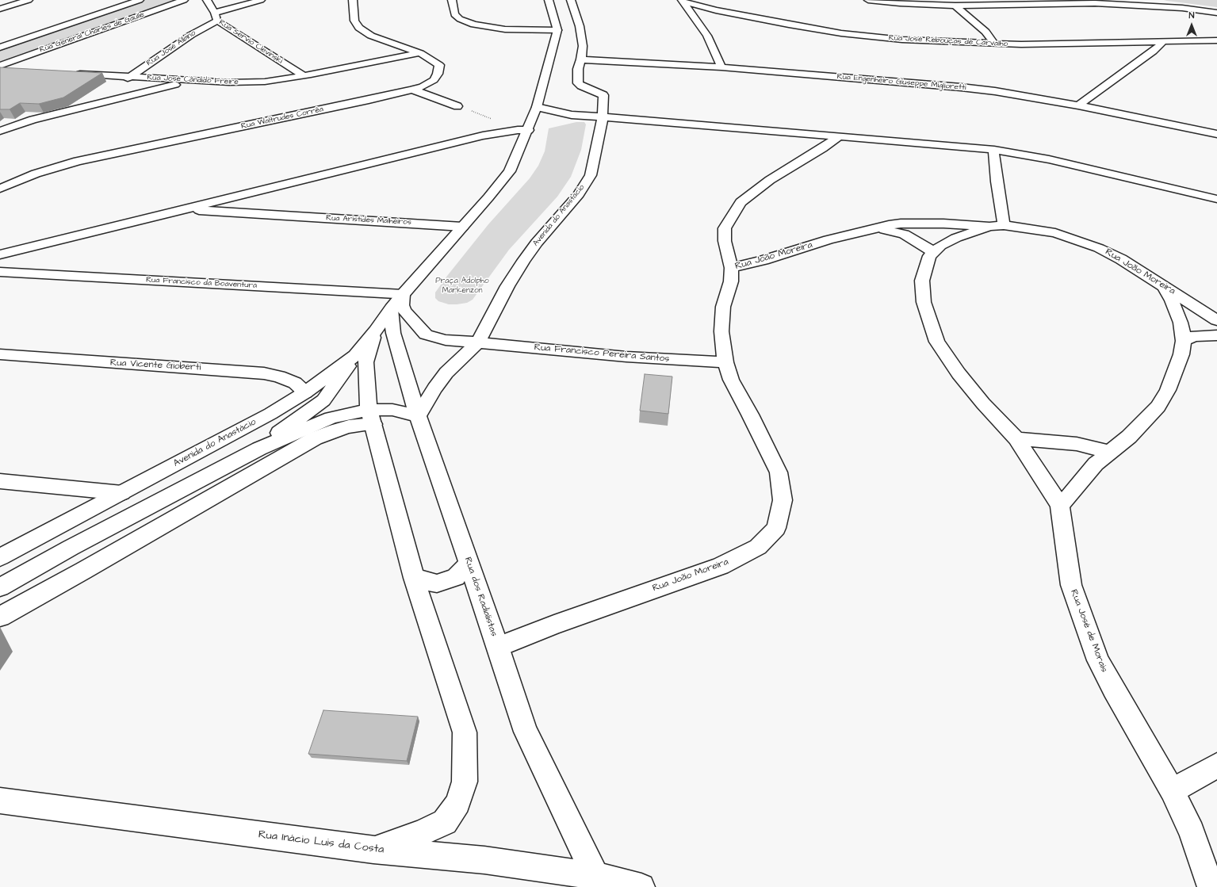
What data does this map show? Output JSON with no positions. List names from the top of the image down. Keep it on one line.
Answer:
{"streets":{"street":["Rua General Charles de Gaulle","Rua José Rebouças de Carvalho","Rua Servio Clevinski","Rua José Albino","Rua José Cândido Freire","Rua Engenheiro Giuseppe Miglioretti","Rua Waltrudes Corrêa","Avenida do Anastácio","Rua Aristides Malheiros","Rua João Moreira","Rua Francisco da Boaventura","Rua Francisco Pereira Santos","Rua Vicente Gioberti","Rua dos Radialistas","Rua José de Morais","Rua Inácio Luis da Costa"]},"crossings":[["Rua Servio Clevinski","Rua José Albino"],["Rua Servio Clevinski","Rua José Cândido Freire"],["Rua José Albino","Rua José Cândido Freire"],["Rua José Cândido Freire","Rua Waltrudes Corrêa"],["Rua Engenheiro Giuseppe Miglioretti","Avenida do Anastácio"],["Avenida do Anastácio","Rua Aristides Malheiros"],["Avenida do Anastácio","Rua Francisco da Boaventura"],["Avenida do Anastácio","Rua Francisco Pereira Santos"],["Avenida do Anastácio","Rua Vicente Gioberti"],["Avenida do Anastácio","Rua dos Radialistas"],["Rua João Moreira","Rua Francisco Pereira Santos"],["Rua João Moreira","Rua dos Radialistas"],["Rua Francisco da Boaventura","Rua dos Radialistas"],["Rua dos Radialistas","Rua Inácio Luis da Costa"]],"parks":["Praça Adolpho Markenzon"],"north":"top"}
